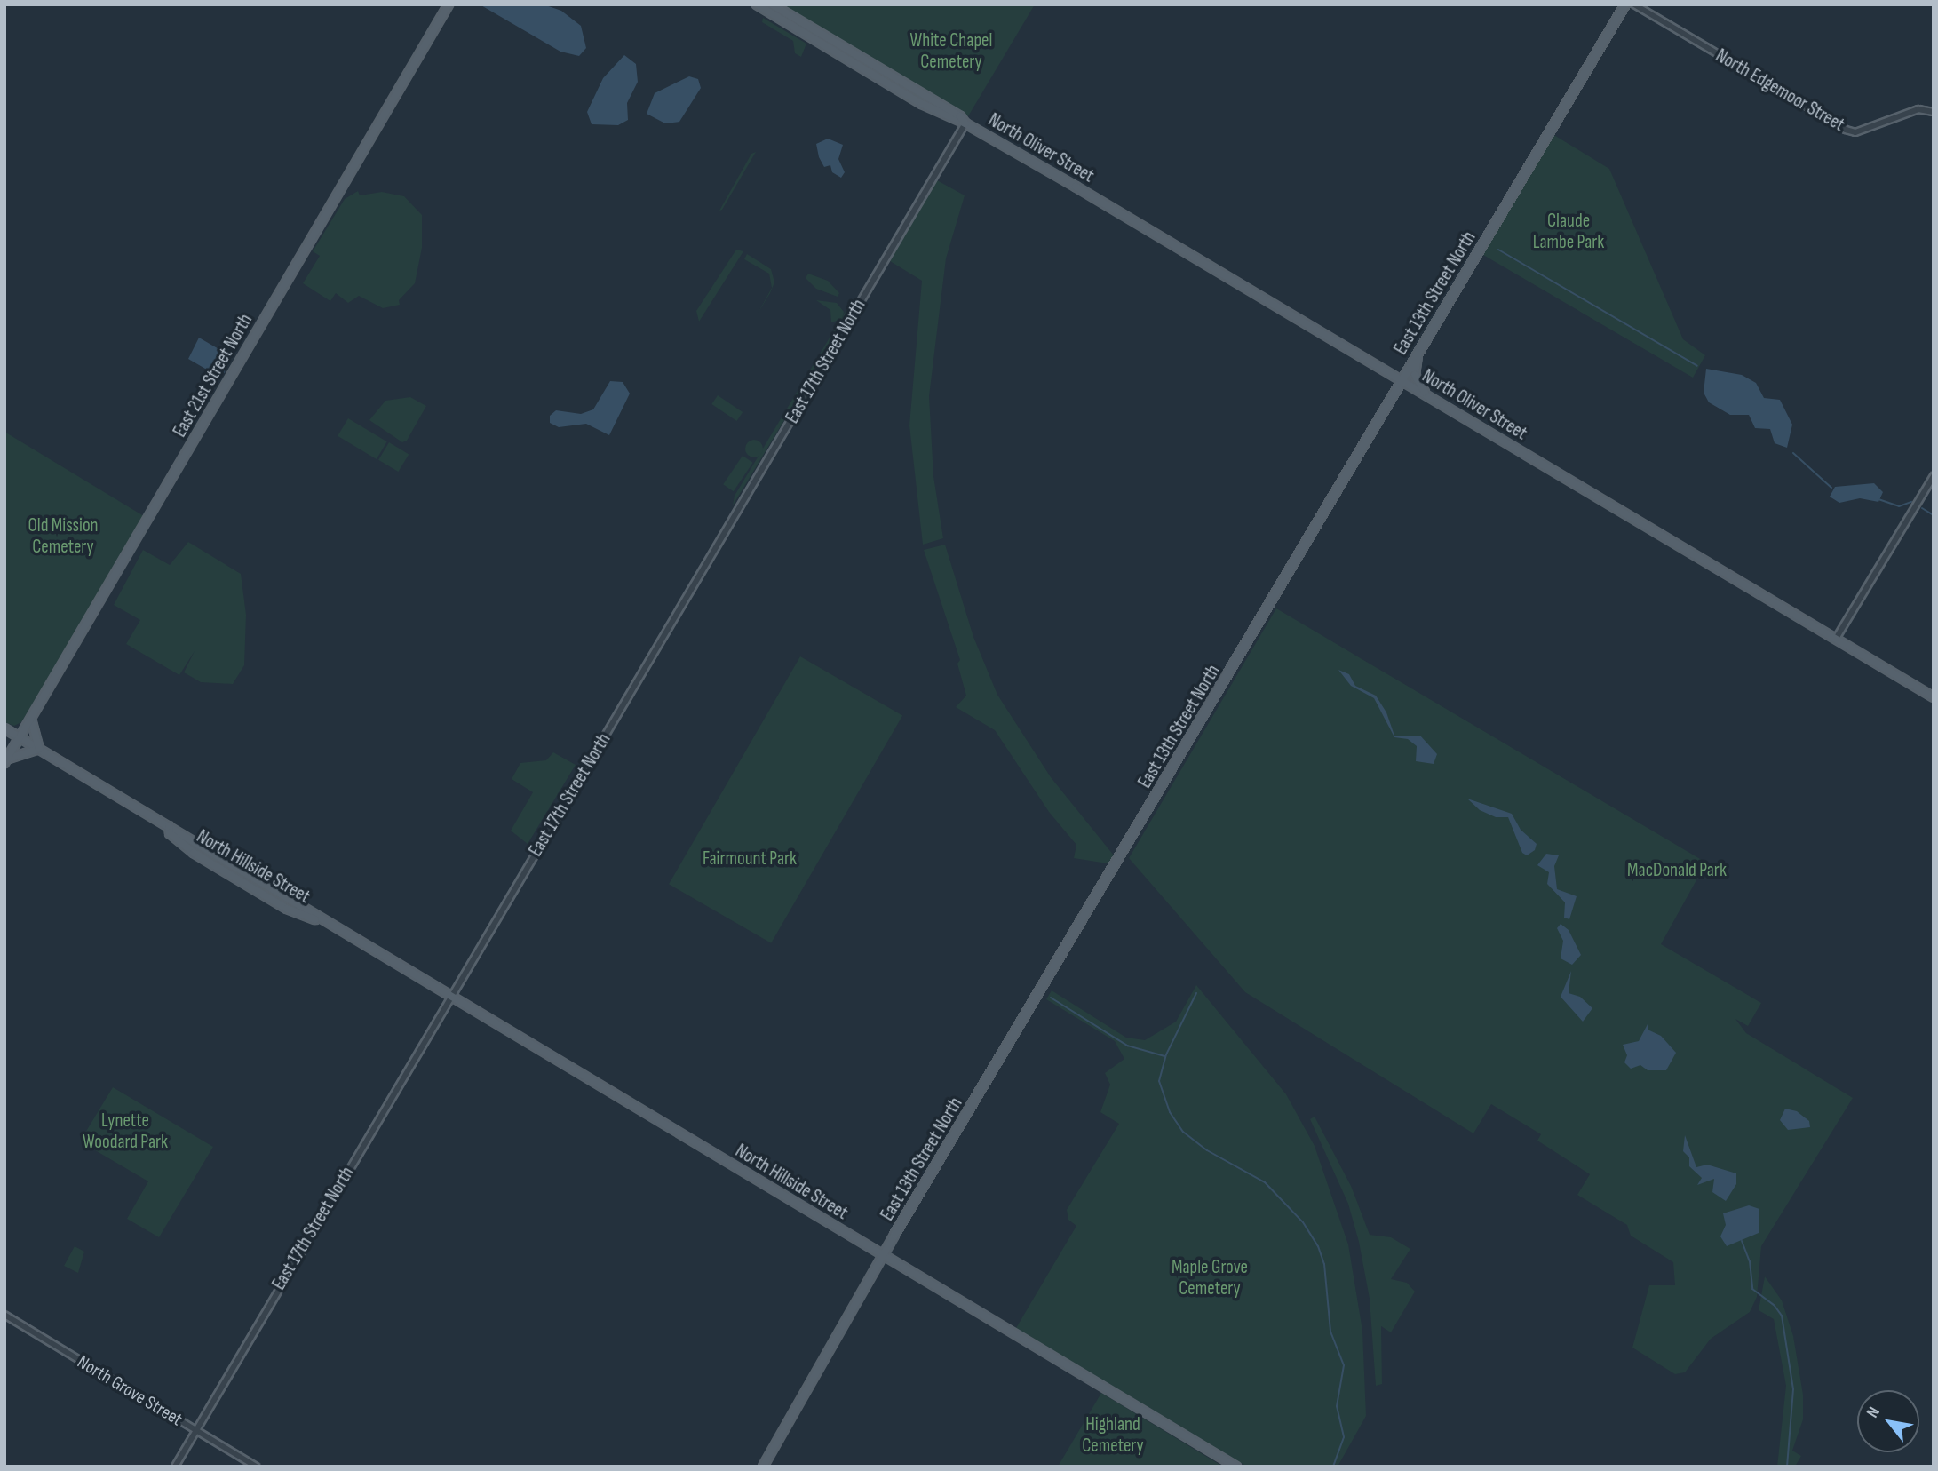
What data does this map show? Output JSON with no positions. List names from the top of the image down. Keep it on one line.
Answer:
{"streets":{"main road":["North Oliver Street","East 13th Street North","East 21st Street North","North Hillside Street"],"street":["North Edgemoor Street","East 17th Street North","North Grove Street"]},"crossings":[["North Oliver Street","East 13th Street North"],["North Oliver Street","East 17th Street North"],["East 13th Street North","North Hillside Street"],["East 17th Street North","North Hillside Street"],["East 17th Street North","North Grove Street"],["East 21st Street North","North Hillside Street"]],"parks":["White Chapel Cemetery","Claude Lambe Park","Old Mission Cemetery","Fairmount Park","MacDonald Park","Lynette Woodard Park","Maple Grove Cemetery","Highland Cemetery"],"north":"top left"}
